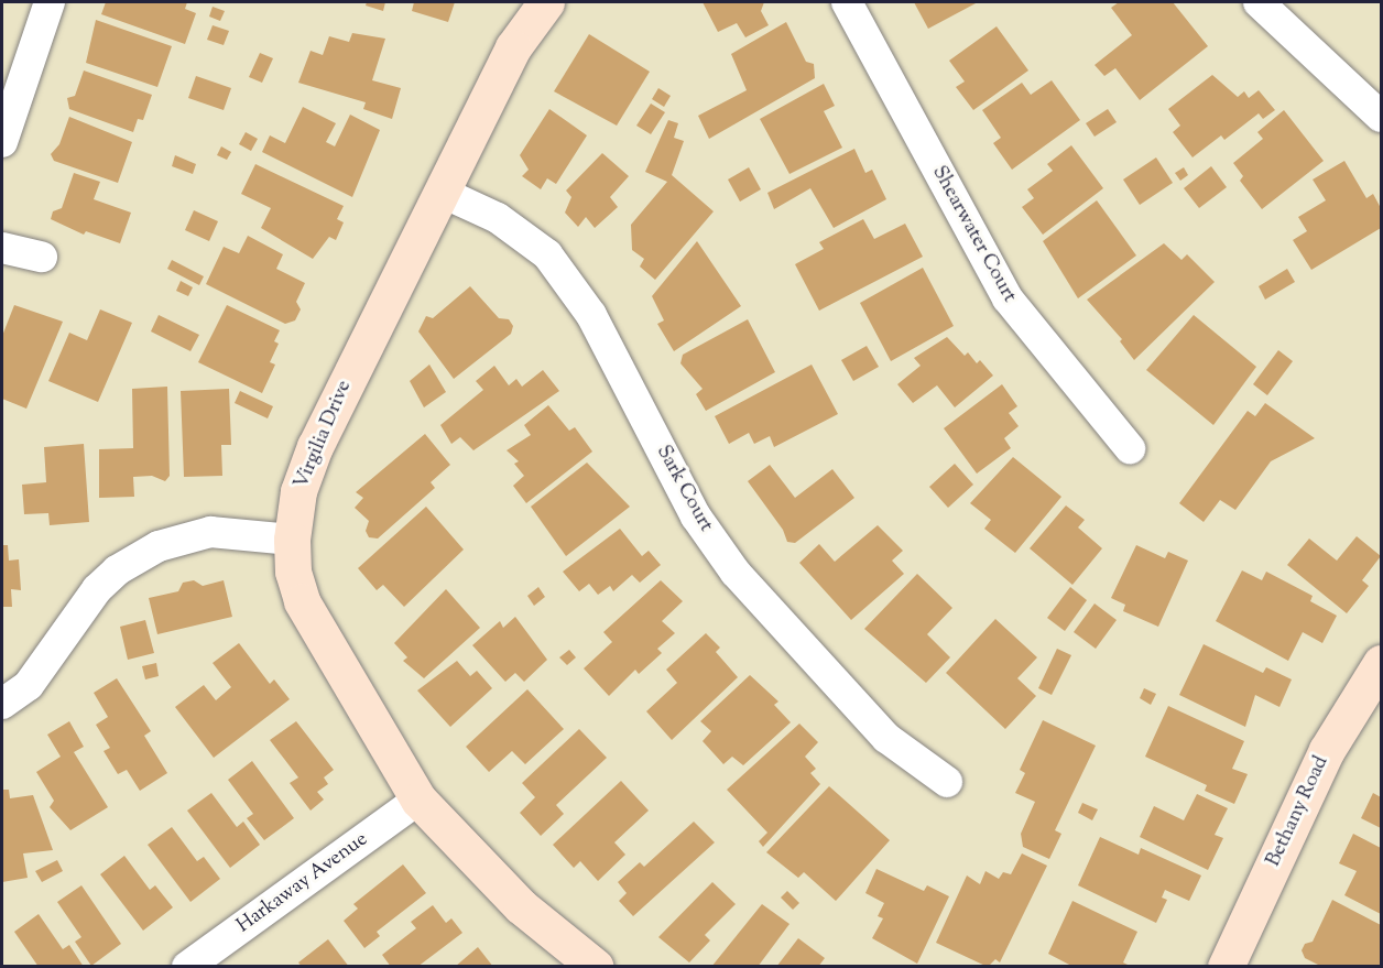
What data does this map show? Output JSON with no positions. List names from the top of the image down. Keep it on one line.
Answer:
{"streets":{"street":["Shearwater Court","Virgilia Drive","Sark Court","Bethany Road","Harkaway Avenue"]},"crossings":[["Virgilia Drive","Sark Court"],["Virgilia Drive","Harkaway Avenue"]]}
